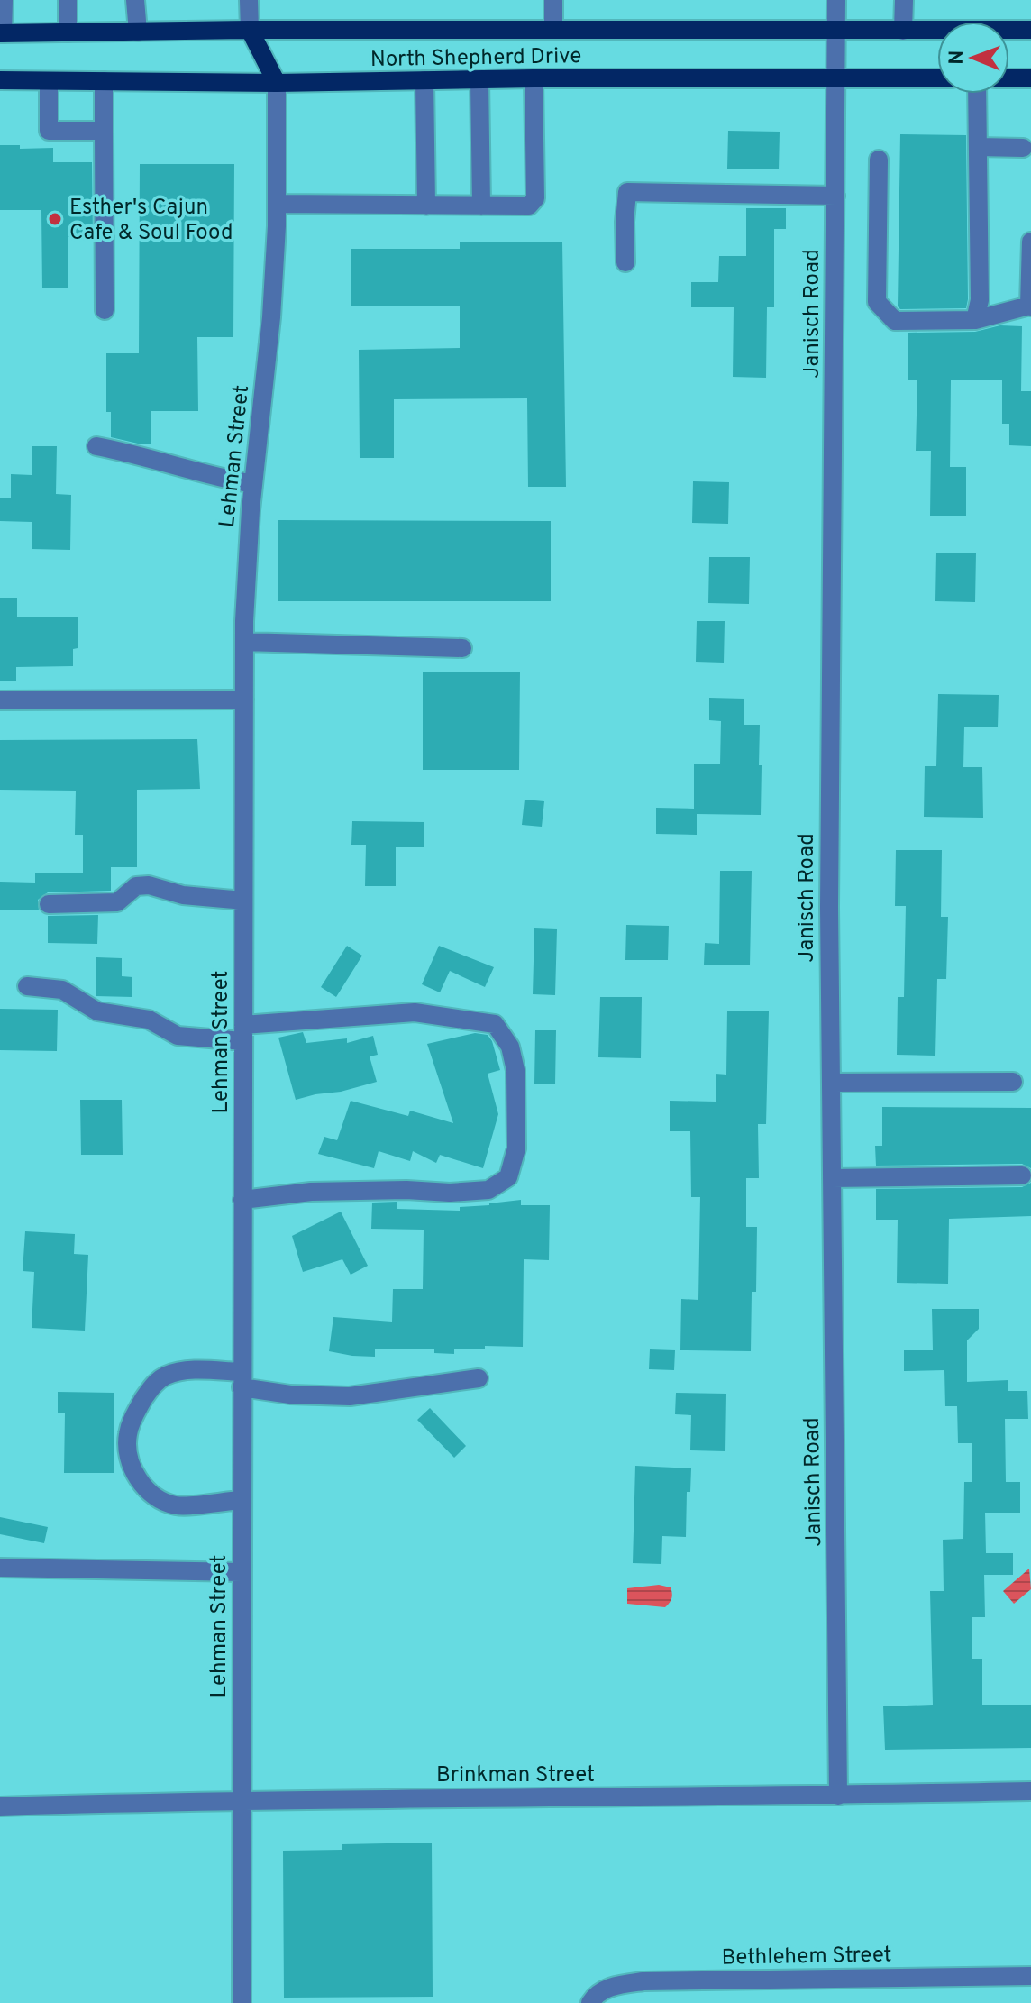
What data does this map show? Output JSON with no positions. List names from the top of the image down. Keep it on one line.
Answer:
{"streets":{"main road":["North Shepherd Drive"],"street":["Janisch Road","Lehman Street","Brinkman Street","Bethlehem Street"]},"crossings":[["North Shepherd Drive","Janisch Road"],["North Shepherd Drive","Lehman Street"],["Janisch Road","Brinkman Street"],["Lehman Street","Brinkman Street"]],"places":["Esther's Cajun Cafe & Soul Food"],"north":"left"}
